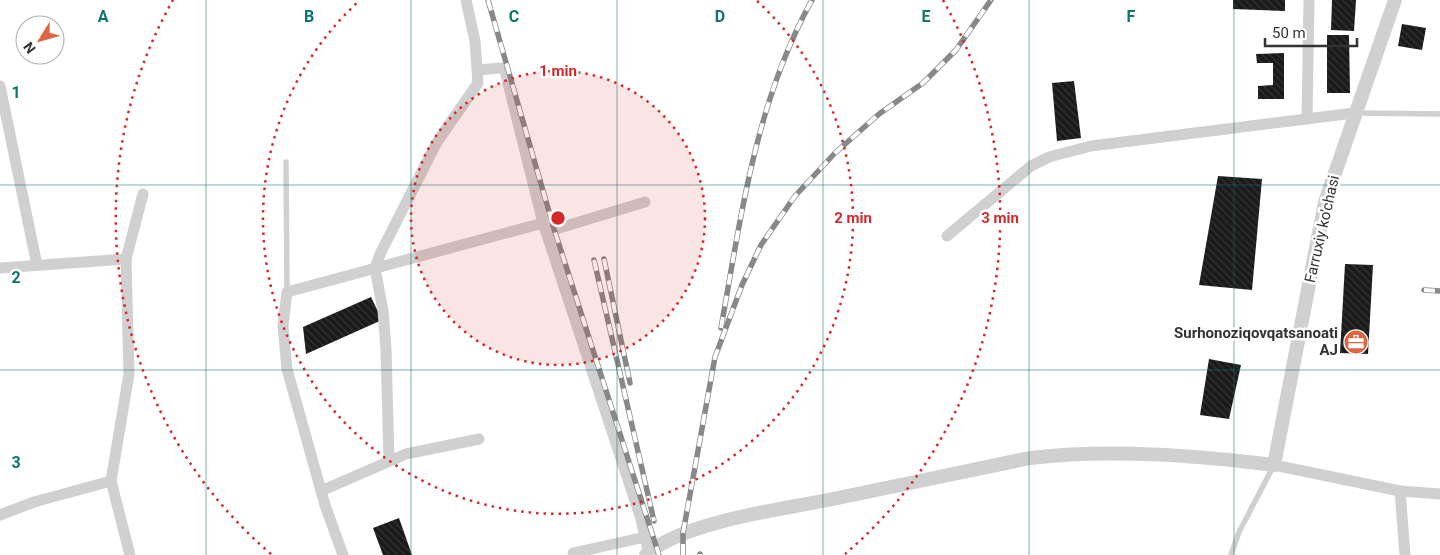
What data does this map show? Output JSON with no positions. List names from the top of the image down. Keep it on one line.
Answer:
{"streets":{"street":["Farruxiy ko'chasi"]},"places":{"office":["Surhonoziqovqatsanoati AJ"]},"scale_bar":"50 m","north":"bottom left","grid":{"columns":["A","B","C","D","E","F"],"rows":["1","2","3"]},"rings":["1 min","2 min","3 min"]}
